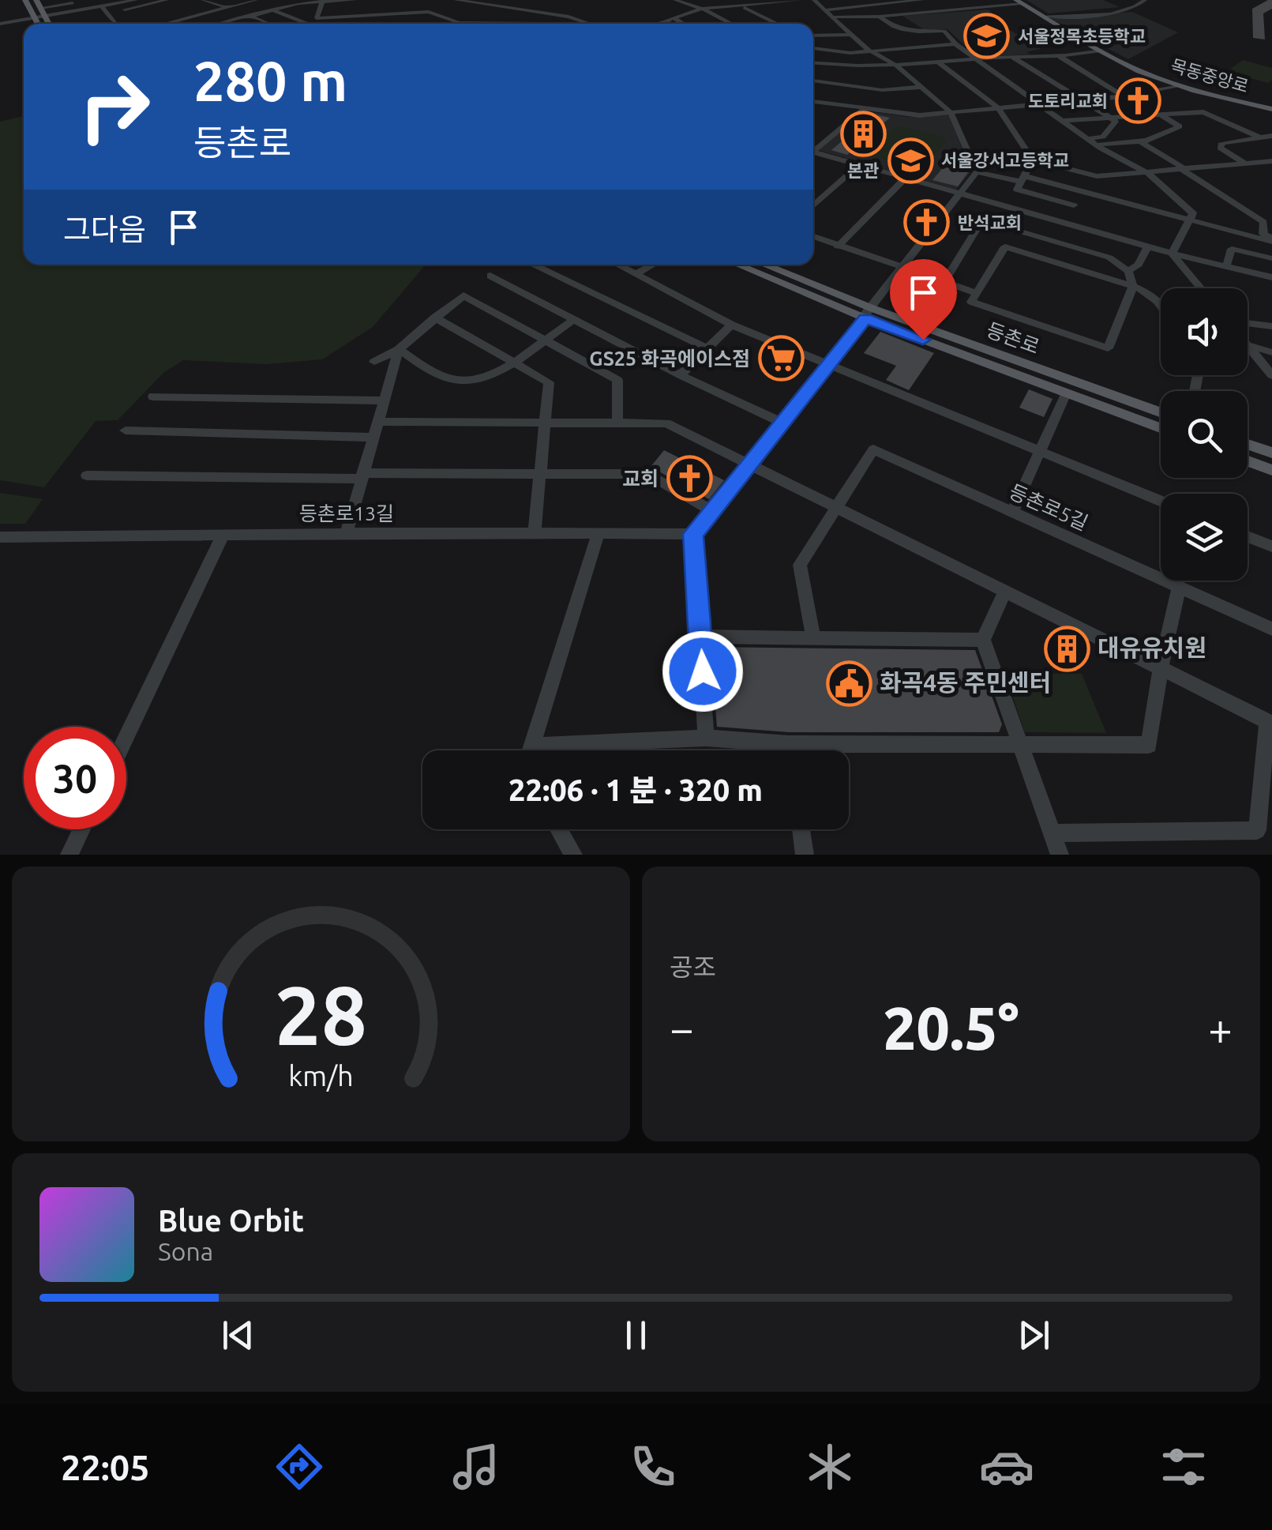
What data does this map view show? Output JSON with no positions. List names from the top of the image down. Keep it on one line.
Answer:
{"streets":{"main road":["목동중앙로","등촌로"],"street":["등촌로5길","등촌로13길"]},"places":{"school or university":["서울정목초등학교","서울강서고등학교"],"church":["도토리교회","반석교회","교회"],"building":["본관","대유유치원"],"supermarket":["GS25 화곡에이스점"],"public building":["화곡4동 주민센터"]},"page":{"turn":["280 m","등촌로"],"then":"그다음","limit":"30","trip":"22:06 · 1 분 · 320 m","tile":"공조","heat":["−","20.5°","+"],"song":["Blue Orbit","Sona"],"tabs":"22:05","gauge":["28","km/h"]}}
